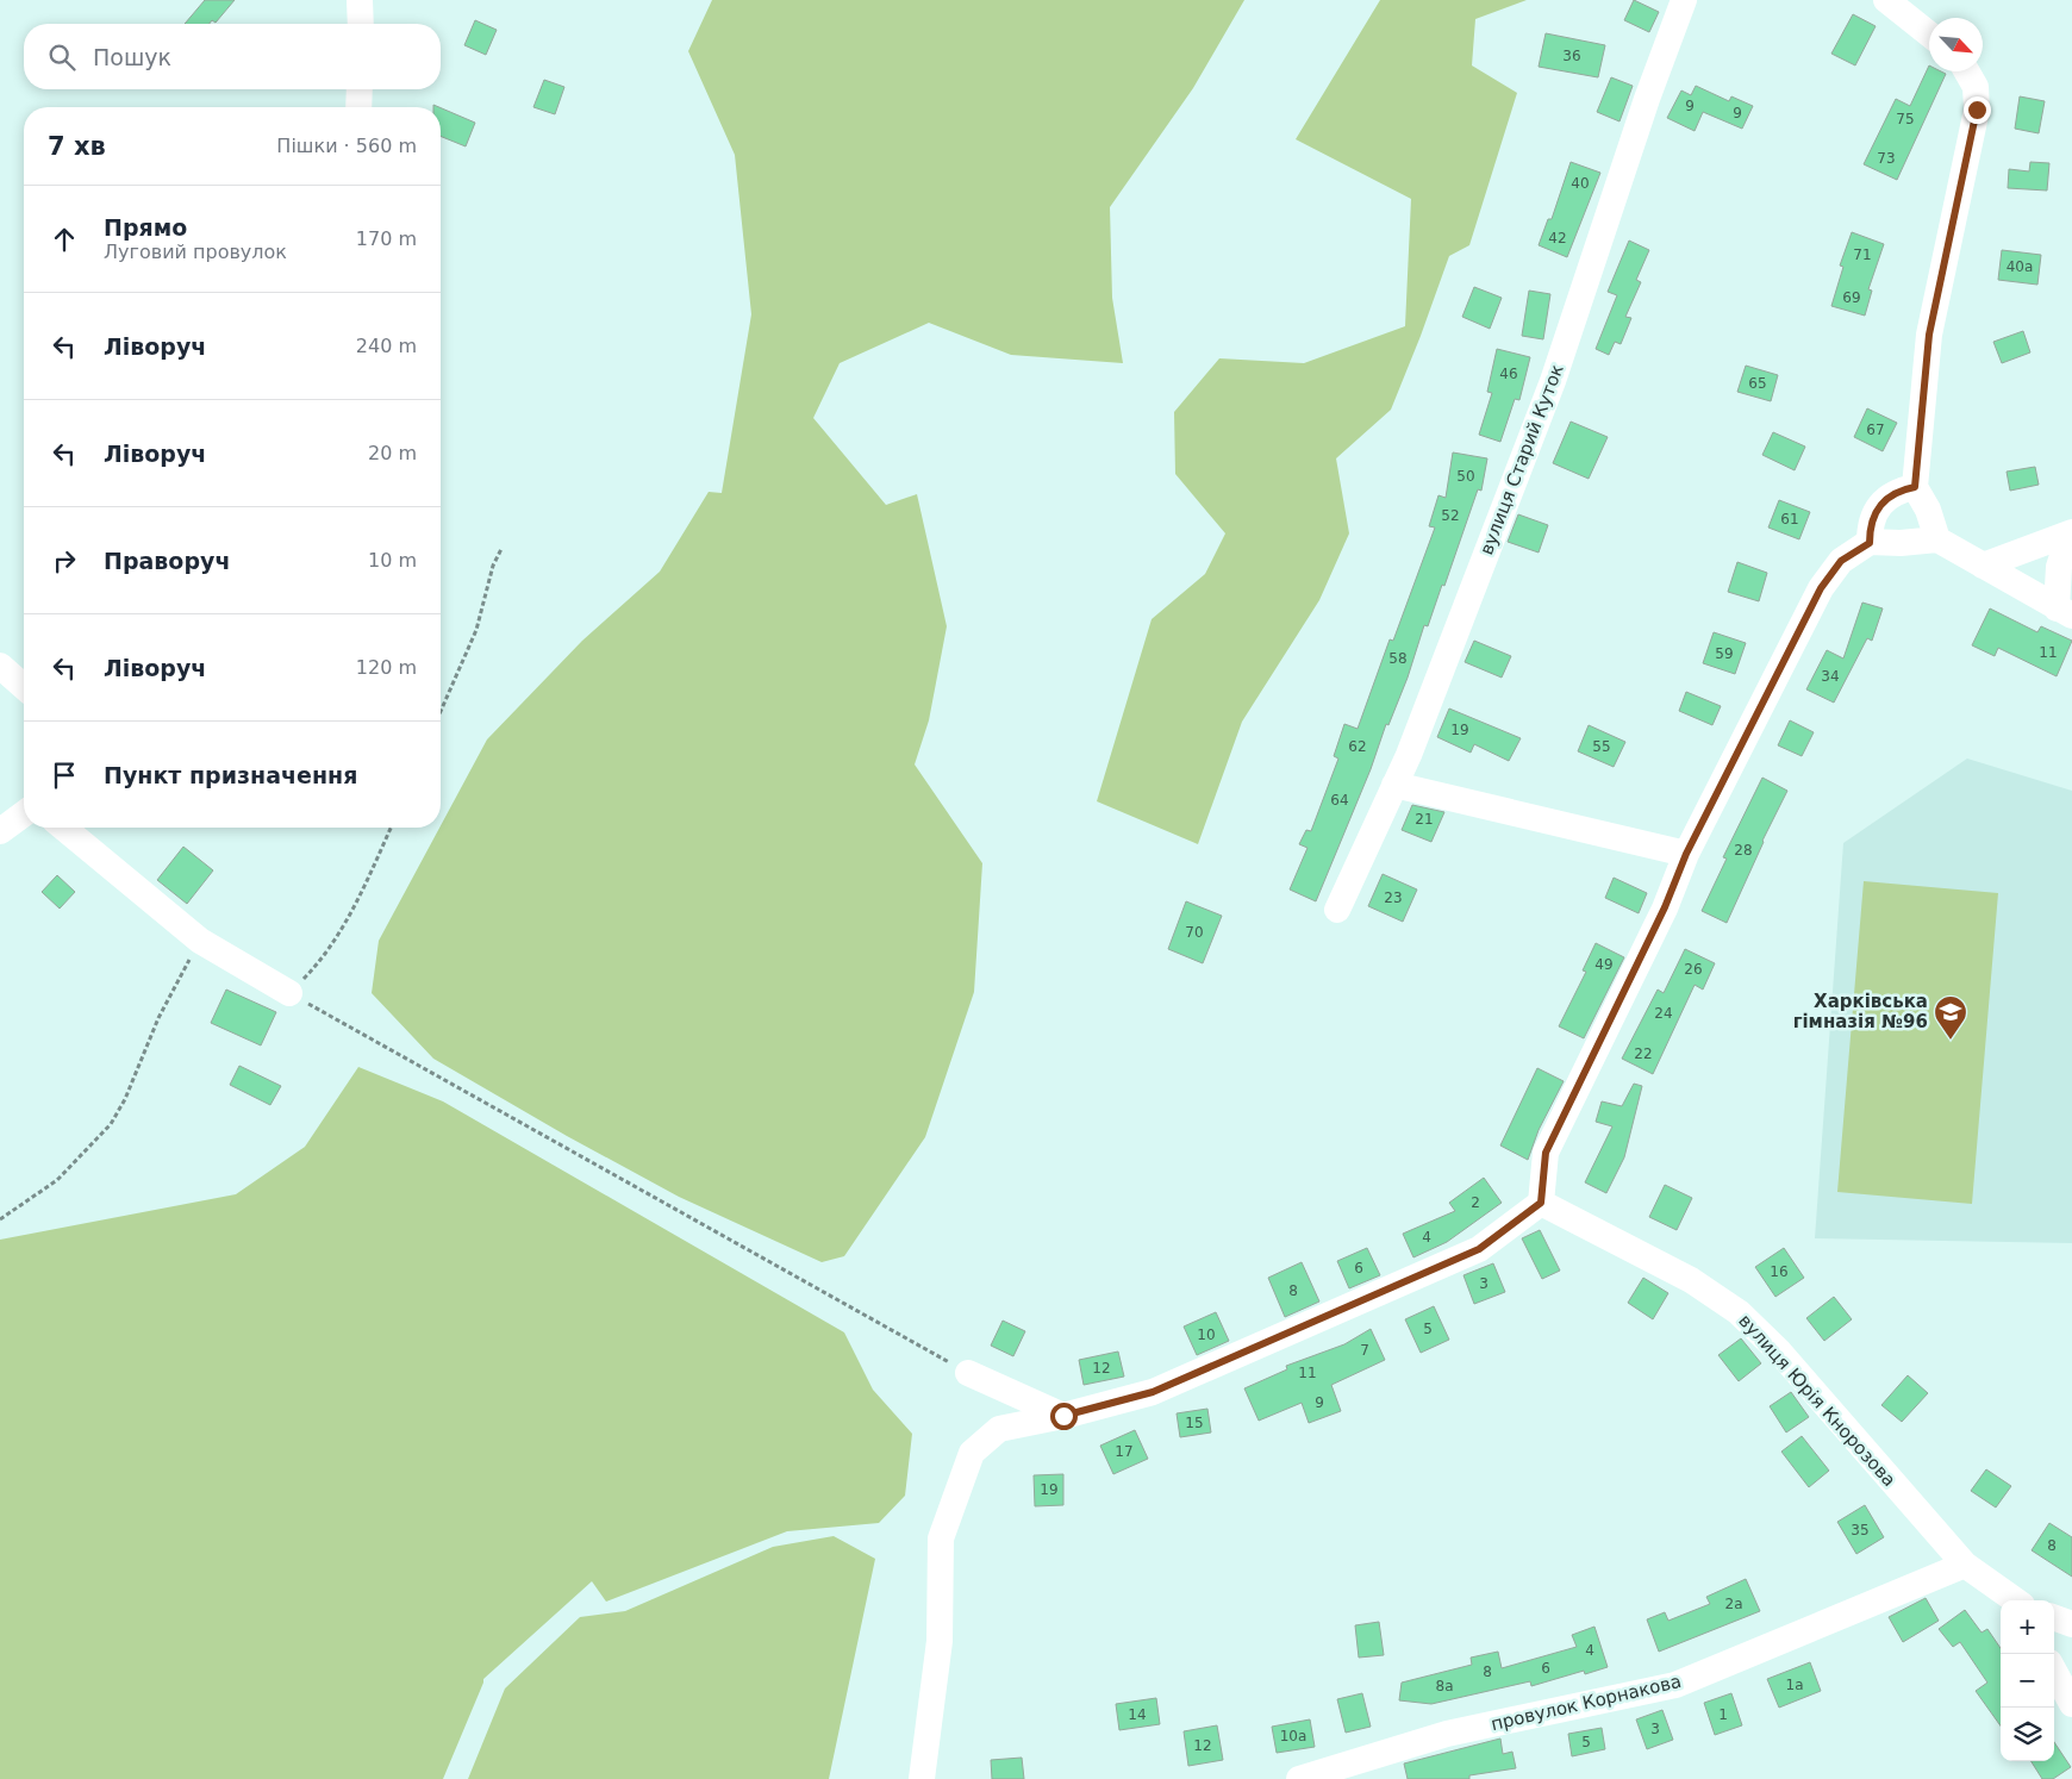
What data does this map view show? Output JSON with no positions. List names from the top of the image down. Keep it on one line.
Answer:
{"streets":{"street":["вулиця Старий Куток","вулиця Юрія Кнорозова","провулок Корнакова"]},"crossings":[["вулиця Юрія Кнорозова","провулок Корнакова"]],"places":{"school or university":["Харківська гімназія №96"]},"house_numbers":["36","9","9","75","73","40","42","71","40а","69","46","65","67","50","52","61","11","59","58","34","19","62","55","64","21","28","23","70","49","26","24","22","2","4","6","16","3","8","5","10","7","12","11","9","15","17","19","35","8","2а","4","6","8","1а","8а","14","1","3","10а","5","12"],"north":"bottom right","page":{"search":"Пошук","heading":["7 хв","Пішки · 560 m"],"list":[["Прямо","Луговий провулок","170 m"],["Ліворуч","240 m"],["Ліворуч","20 m"],["Праворуч","10 m"],["Ліворуч","120 m"],"Пункт призначення"],"map_buttons":["+","−"]}}
